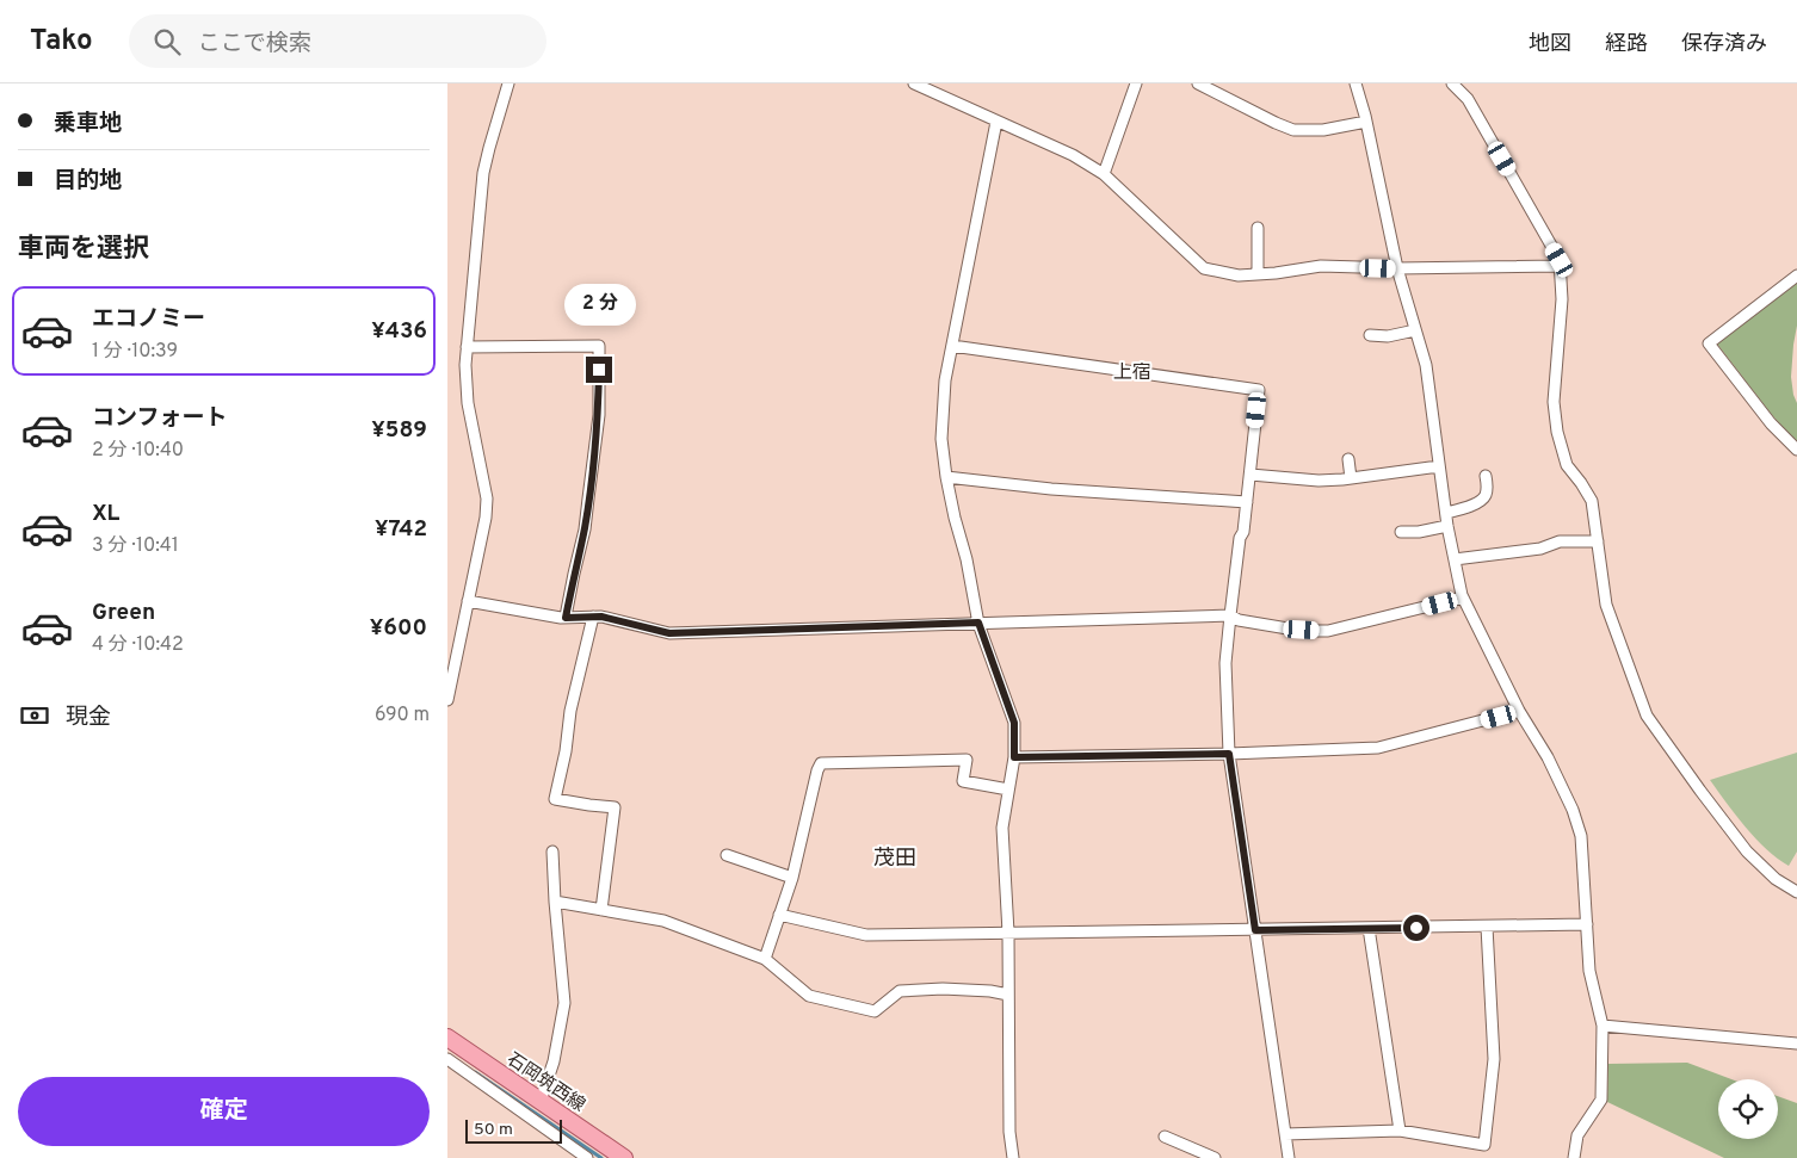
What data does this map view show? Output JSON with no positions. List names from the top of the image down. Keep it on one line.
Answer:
{"streets":{"main road":["石岡筑西線"]},"districts":["上宿","茂田"],"scale_bar":"50 m","page":{"header":"Tako","search":"ここで検索","nav":["地図","経路","保存済み"],"banner":["乗車地","目的地"],"heading":"車両を選択","bubble":"2 分","list":[{"name":"エコノミー","note":"1 分 · 10:39","value":"¥436"},{"name":"コンフォート","note":"2 分 · 10:40","value":"¥589"},{"name":"XL","note":"3 分 · 10:41","value":"¥742"},{"name":"Green","note":"4 分 · 10:42","value":"¥600"}],"pay":["現金","690 m"],"buttons":"確定","scale":"50 m"}}
